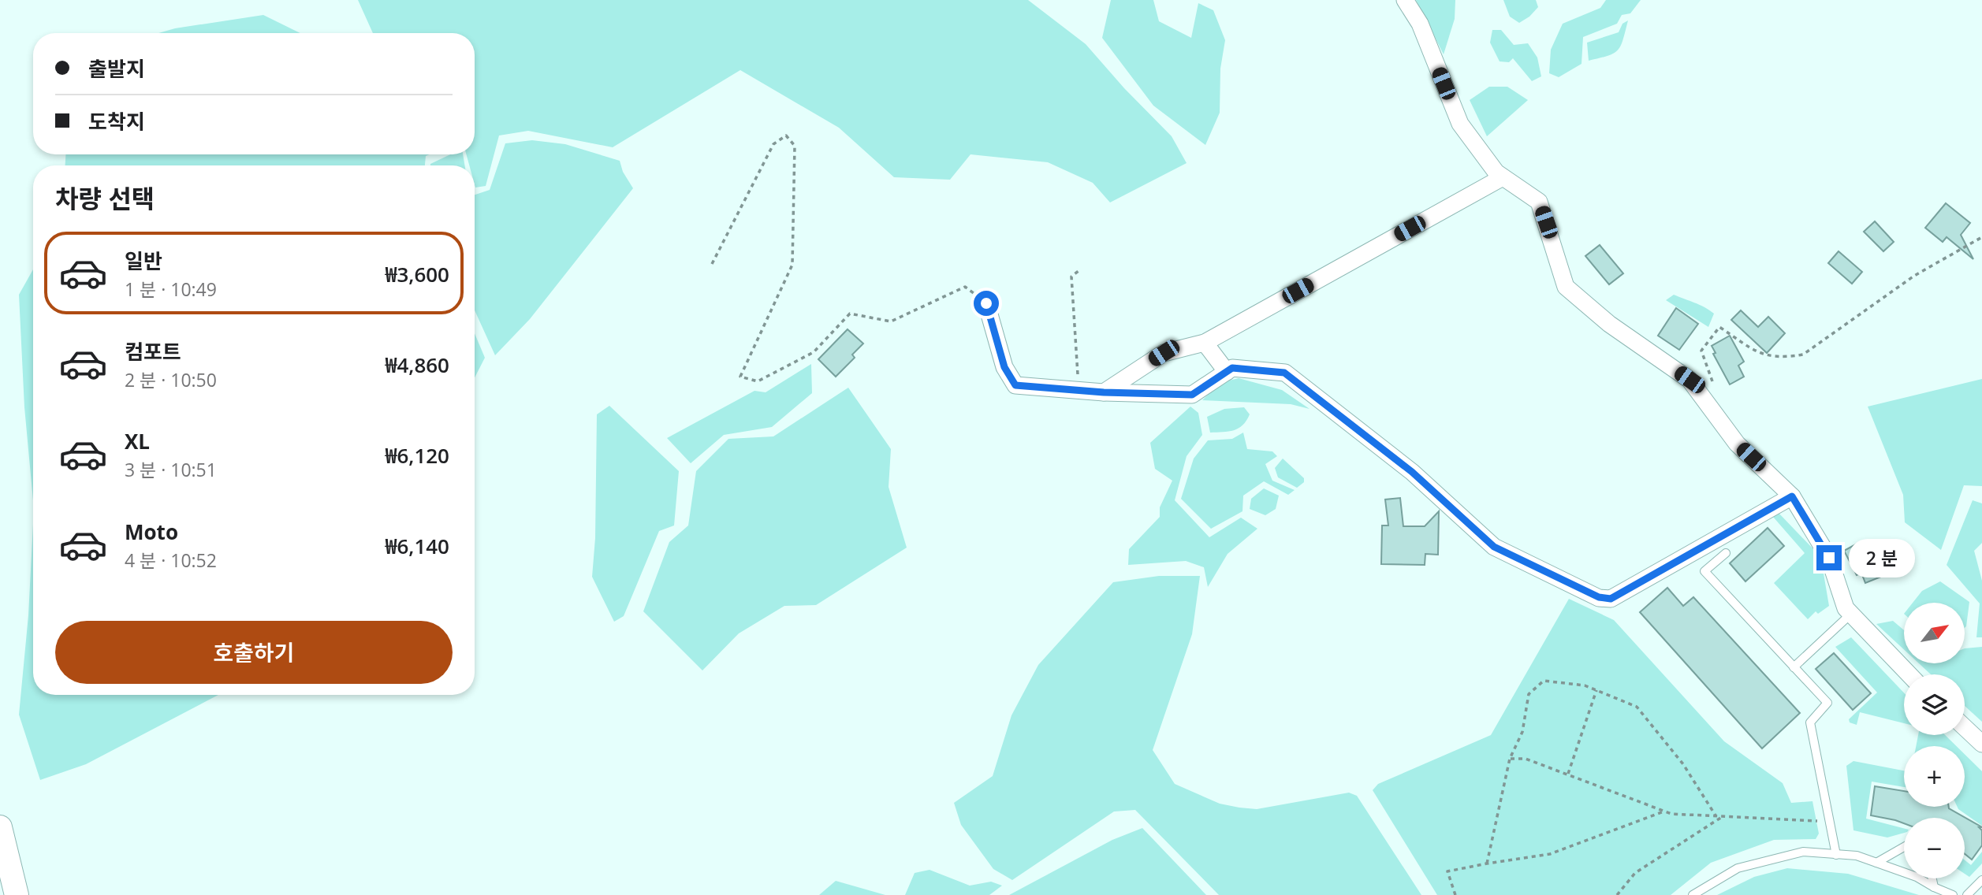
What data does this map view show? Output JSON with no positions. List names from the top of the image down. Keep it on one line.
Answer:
{"north":"top right","page":{"banner":["출발지","도착지"],"heading":"차량 선택","list":[{"name":"일반","note":"1 분 · 10:49","value":"₩3,600"},{"name":"컴포트","note":"2 분 · 10:50","value":"₩4,860"},{"name":"XL","note":"3 분 · 10:51","value":"₩6,120"},{"name":"Moto","note":"4 분 · 10:52","value":"₩6,140"}],"bubble":"2 분","map_buttons":["+","−"],"buttons":"호출하기"}}
